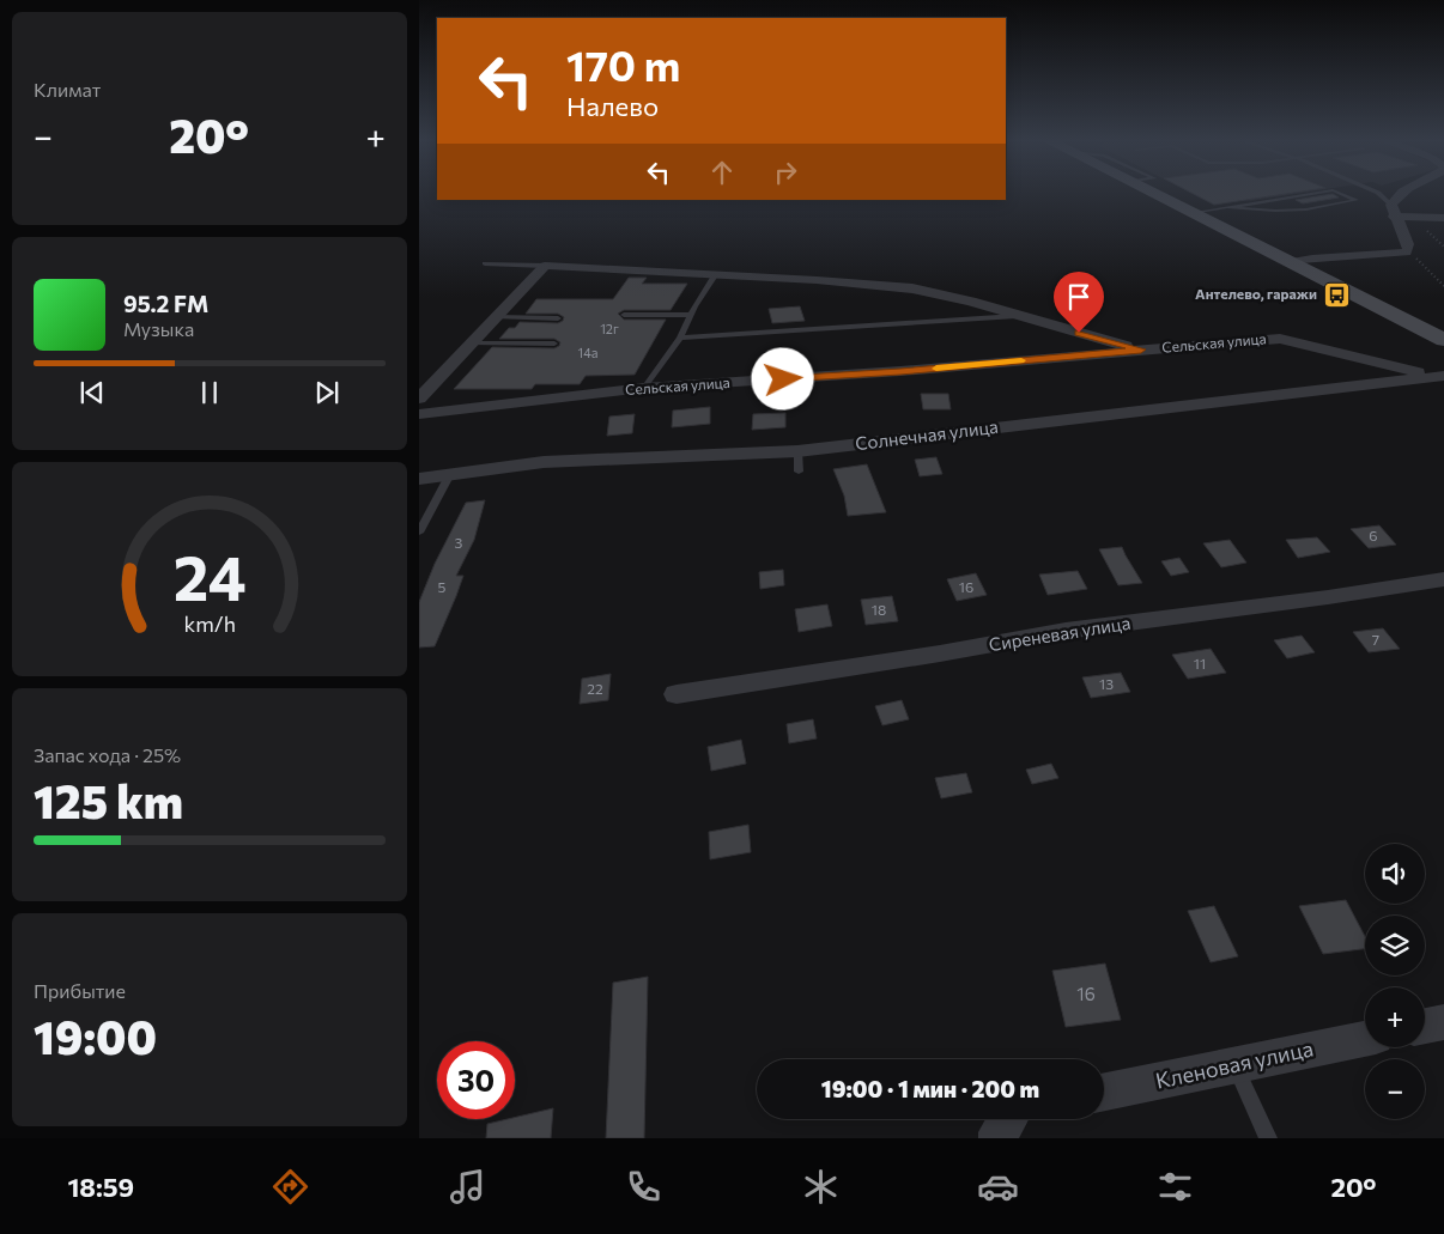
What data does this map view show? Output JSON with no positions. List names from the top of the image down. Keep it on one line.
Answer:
{"streets":{"street":["Сельская улица","Солнечная улица","Сиреневая улица","Кленовая улица"]},"crossings":[["Сельская улица","Солнечная улица"]],"places":{"bus stop":["Антелево, гаражи"]},"house_numbers":["12г","14а","6","3","5","16","18","7","11","13","22","16"],"page":{"tile":["Климат",["Запас хода · 25%","125 km"],["Прибытие","19:00"]],"turn":["170 m","Налево"],"heat":["−","20°","+"],"song":["95.2 FM","Музыка"],"map_buttons":["+","−"],"limit":"30","trip":"19:00 · 1 мин · 200 m","tabs":["18:59","20°"],"gauge":["24","km/h"]}}
